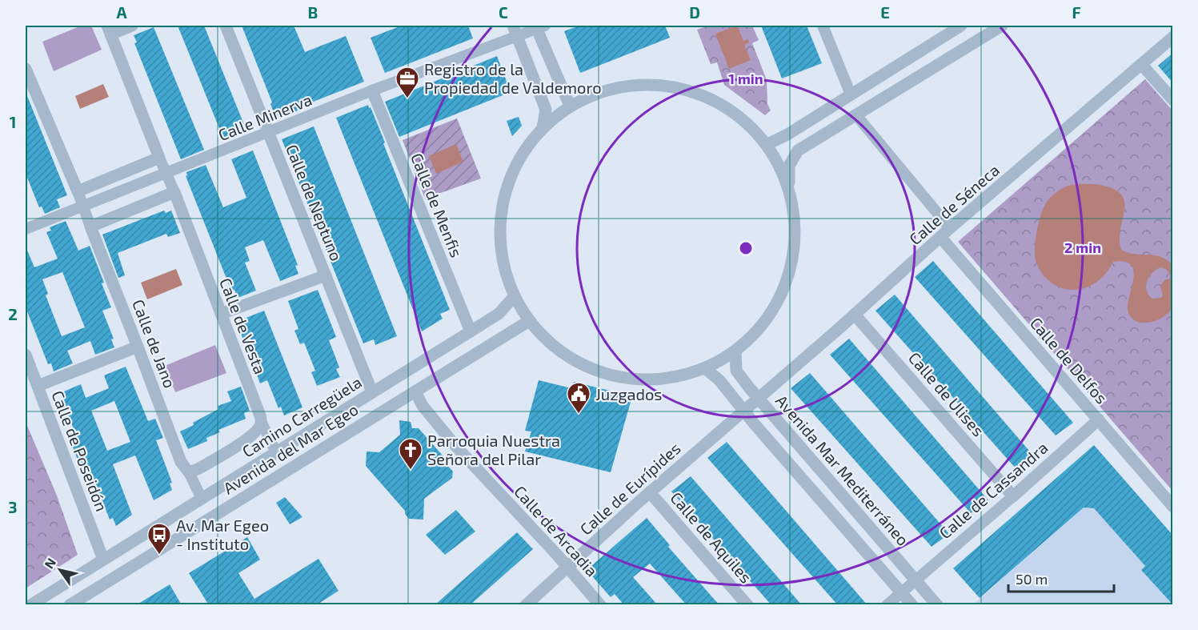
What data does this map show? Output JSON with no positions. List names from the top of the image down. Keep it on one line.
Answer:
{"streets":{"street":["Calle Minerva","Calle de Neptuno","Calle de Séneca","Calle de Menfis","Calle de Vesta","Calle de Jano","Calle de Delfos","Calle de Ulises","Camino Carregüela","Avenida del Mar Egeo","Calle de Poseidón","Avenida Mar Mediterráneo","Calle de Eurípides","Calle de Cassandra","Calle de Arcadia","Calle de Aquiles"]},"crossings":[["Calle Minerva","Calle de Neptuno"],["Calle Minerva","Calle de Menfis"],["Calle Minerva","Calle de Vesta"],["Calle Minerva","Calle de Jano"],["Calle de Neptuno","Camino Carregüela"],["Calle de Séneca","Calle de Delfos"],["Calle de Séneca","Calle de Ulises"],["Calle de Séneca","Avenida Mar Mediterráneo"],["Calle de Séneca","Calle de Eurípides"],["Calle de Menfis","Camino Carregüela"],["Calle de Delfos","Calle de Cassandra"],["Calle de Ulises","Calle de Cassandra"],["Camino Carregüela","Calle de Poseidón"],["Avenida del Mar Egeo","Calle de Arcadia"],["Avenida Mar Mediterráneo","Calle de Eurípides"],["Avenida Mar Mediterráneo","Calle de Cassandra"],["Calle de Eurípides","Calle de Arcadia"],["Calle de Eurípides","Calle de Aquiles"]],"places":{"office":["Registro de la Propiedad de Valdemoro"],"public building":["Juzgados"],"church":["Parroquia Nuestra Señora del Pilar"],"bus stop":["Av. Mar Egeo - Instituto"]},"scale_bar":"50 m","north":"top left","grid":{"columns":["A","B","C","D","E","F"],"rows":["1","2","3"]},"rings":["1 min","2 min"]}
